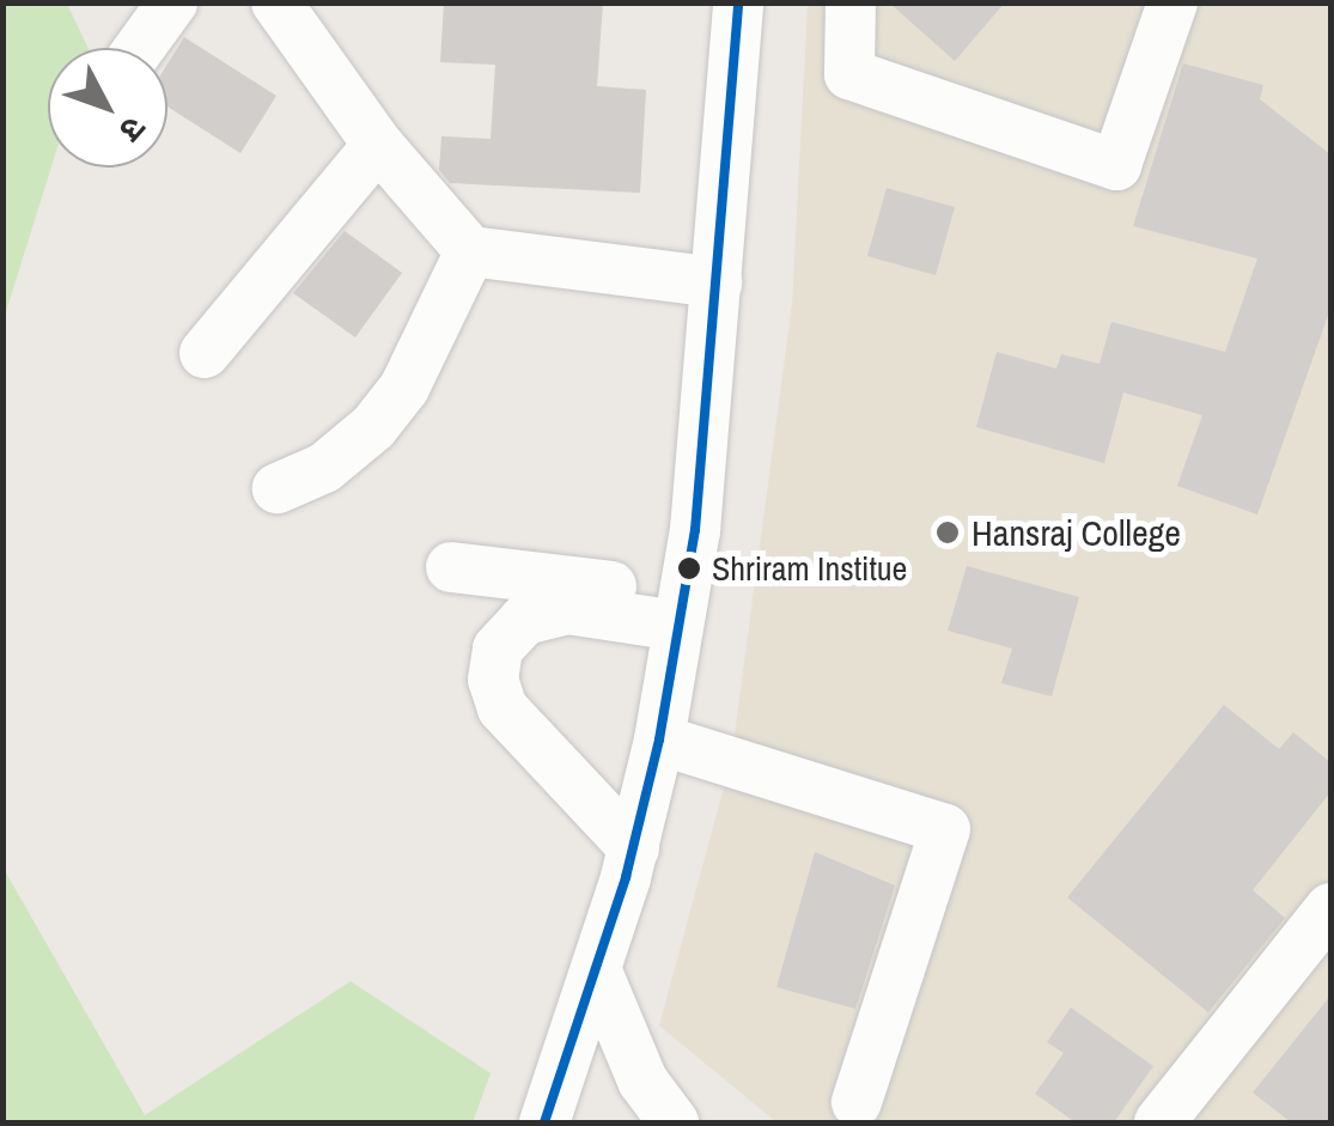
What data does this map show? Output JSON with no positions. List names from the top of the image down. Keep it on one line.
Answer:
{"places":["Hansraj College","Shriram Institue"],"north":"bottom right"}
